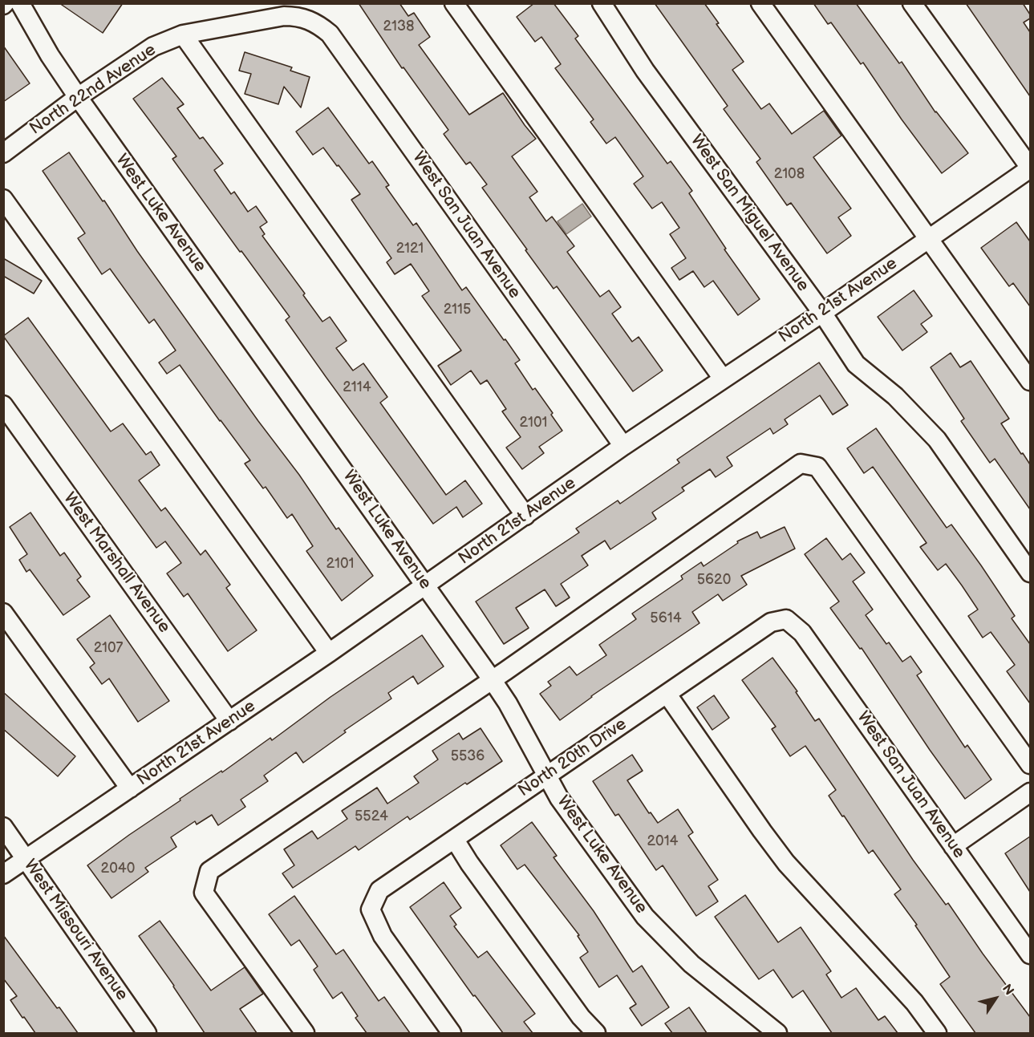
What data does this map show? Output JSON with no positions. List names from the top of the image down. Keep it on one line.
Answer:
{"streets":{"street":["North 22nd Avenue","West Luke Avenue","West San Miguel Avenue","West San Juan Avenue","North 21st Avenue","West Marshall Avenue","North 20th Drive","West Missouri Avenue"]},"crossings":[["North 22nd Avenue","West Luke Avenue"],["North 22nd Avenue","West San Juan Avenue"],["West Luke Avenue","North 21st Avenue"],["West Luke Avenue","North 20th Drive"],["West San Miguel Avenue","North 21st Avenue"],["West San Juan Avenue","North 21st Avenue"],["West San Juan Avenue","North 20th Drive"],["North 21st Avenue","West Marshall Avenue"],["North 21st Avenue","West Missouri Avenue"]],"house_numbers":["2138","2108","2121","2115","2114","2101","2101","5620","5614","2107","5536","5524","2014","2040"],"north":"top right"}
